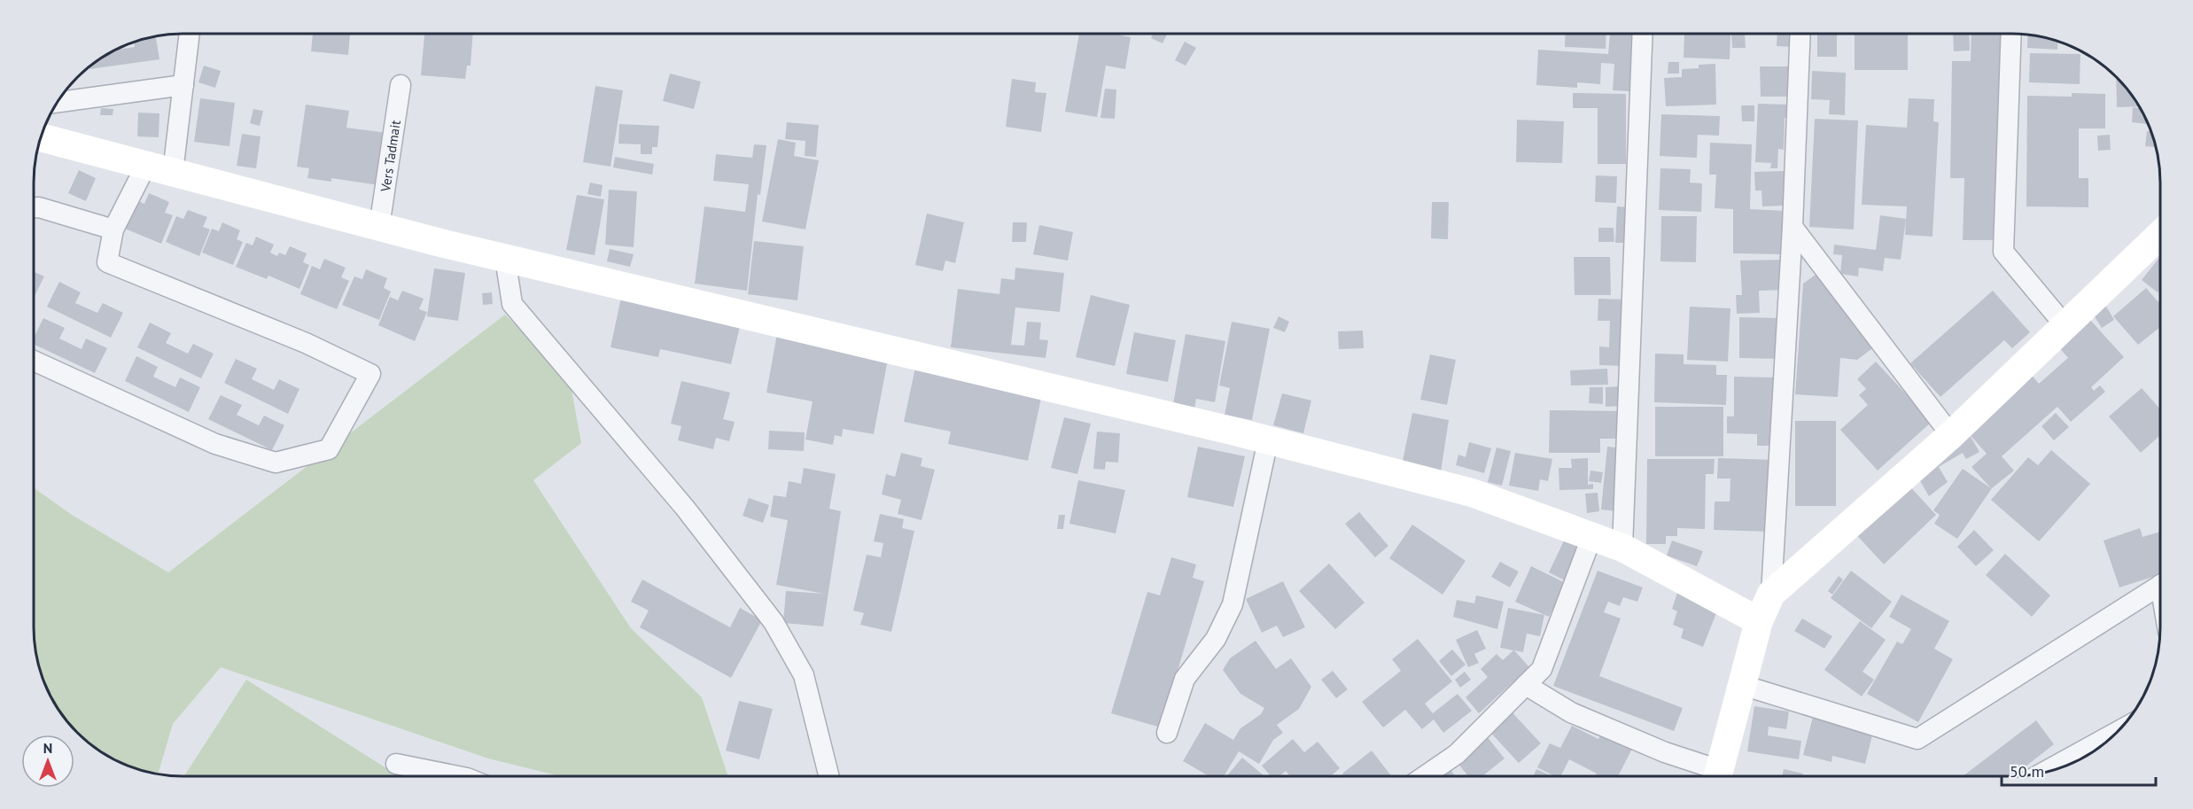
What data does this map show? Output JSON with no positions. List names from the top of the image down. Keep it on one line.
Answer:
{"streets":{"street":["Vers Tadmait"]},"scale_bar":"50 m","north":"top"}
